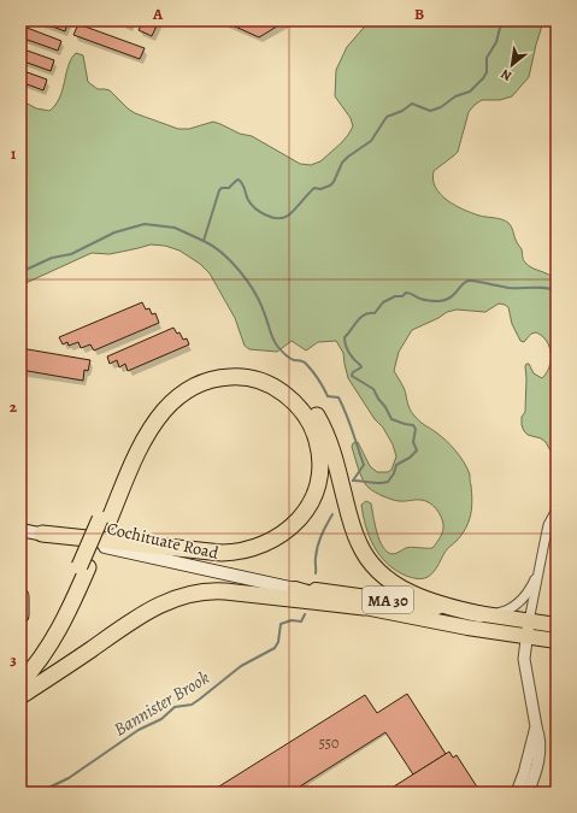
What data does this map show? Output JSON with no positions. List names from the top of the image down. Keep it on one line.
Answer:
{"streets":{"main road":["Cochituate Road","MA 30"]},"water":["Bannister Brook"],"house_numbers":["550"],"north":"bottom left","grid":{"columns":["A","B"],"rows":["1","2","3"]}}
